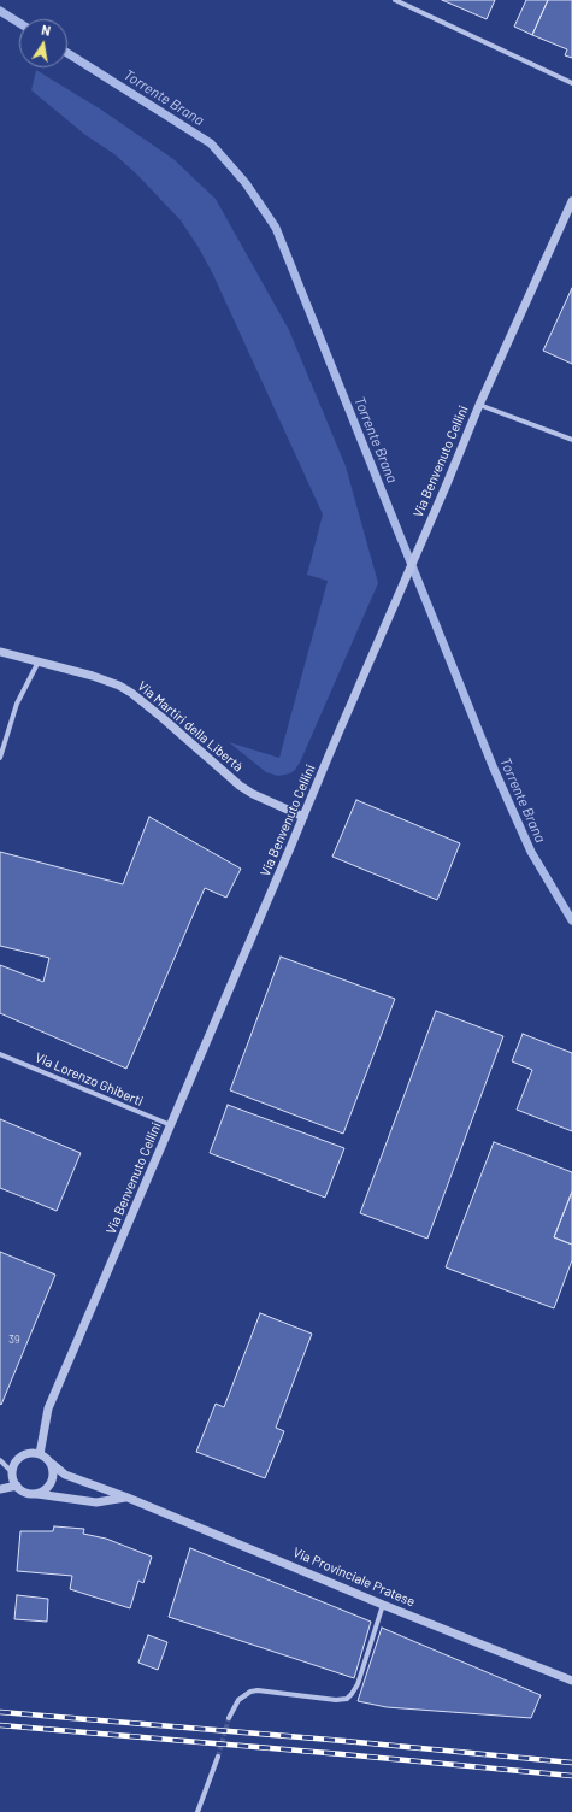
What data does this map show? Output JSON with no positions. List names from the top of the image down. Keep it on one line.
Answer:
{"streets":{"street":["Via Benvenuto Cellini","Via Martiri della Libertà","Via Lorenzo Ghiberti","Via Provinciale Pratese"]},"crossings":[["Via Benvenuto Cellini","Via Martiri della Libertà"],["Via Benvenuto Cellini","Via Lorenzo Ghiberti"],["Via Benvenuto Cellini","Via Provinciale Pratese"]],"water":["Torrente Brana"],"house_numbers":["39"],"north":"top"}
